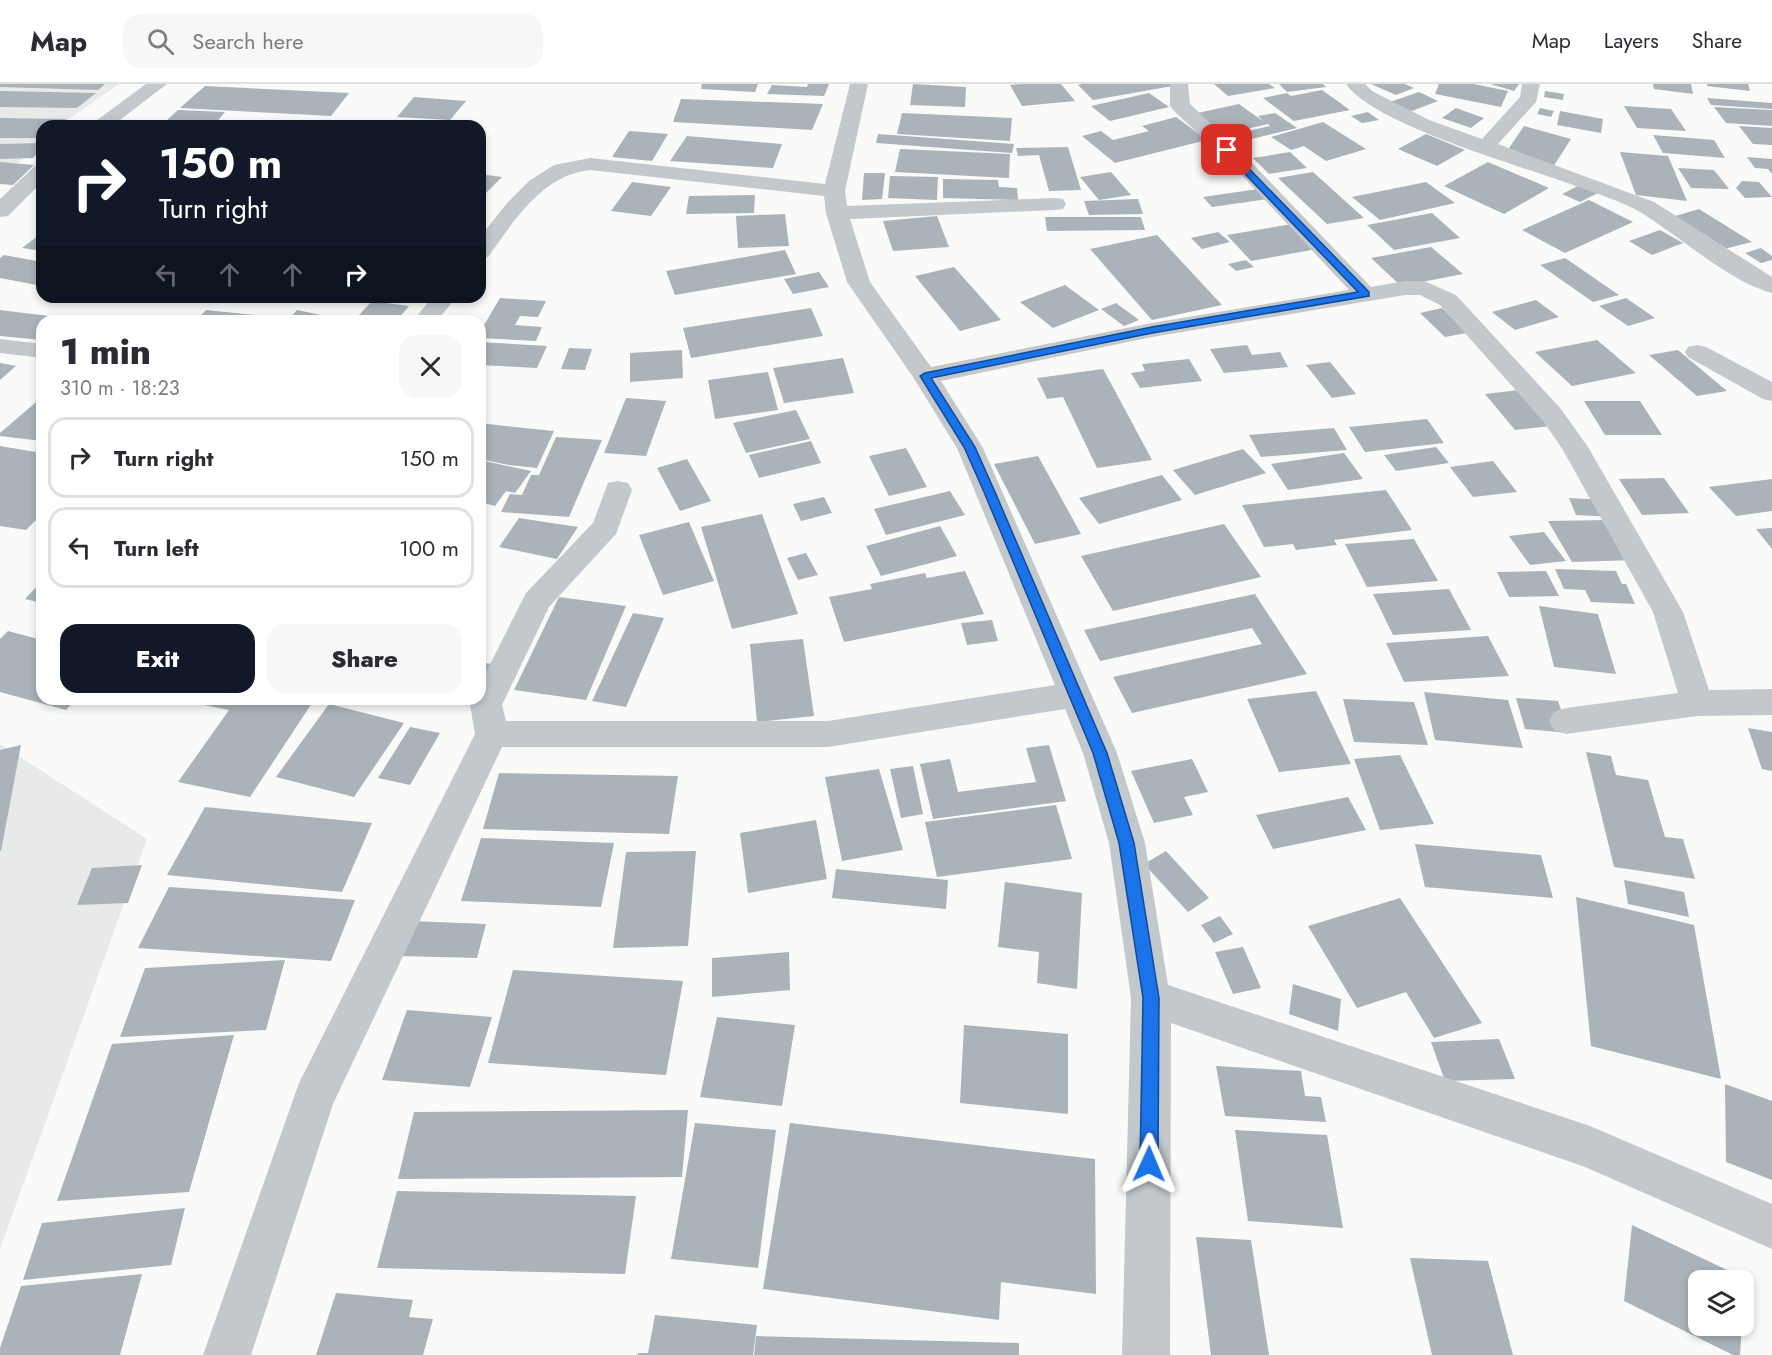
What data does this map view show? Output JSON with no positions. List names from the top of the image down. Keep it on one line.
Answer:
{"page":{"header":"Map","search":"Search here","nav":["Map","Layers","Share"],"turn":["150 m","Turn right"],"heading":["1 min","310 m · 18:23"],"list":[{"name":"Turn right","value":"150 m"},{"name":"Turn left","value":"100 m"}],"buttons":["Exit","Share"]}}
